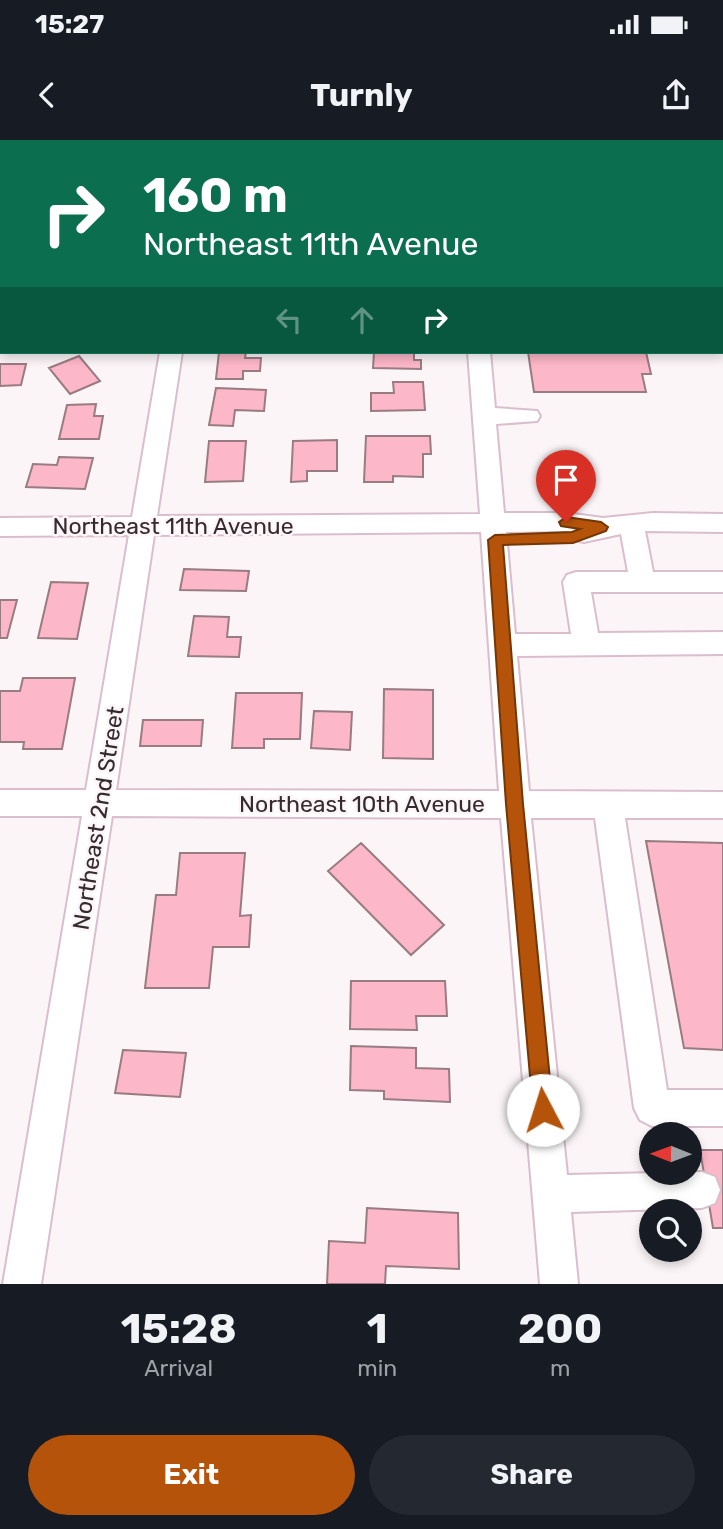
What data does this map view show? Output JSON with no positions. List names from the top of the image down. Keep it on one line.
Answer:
{"streets":{"street":["Northeast 11th Avenue","Northeast 10th Avenue","Northeast 2nd Street"]},"crossings":[["Northeast 11th Avenue","Northeast 2nd Street"],["Northeast 10th Avenue","Northeast 2nd Street"]],"north":"left","page":{"status":"15:27","header":"Turnly","turn":["160 m","Northeast 11th Avenue"],"eta":["15:28","Arrival","1","min","200","m"],"buttons":["Exit","Share"]}}
